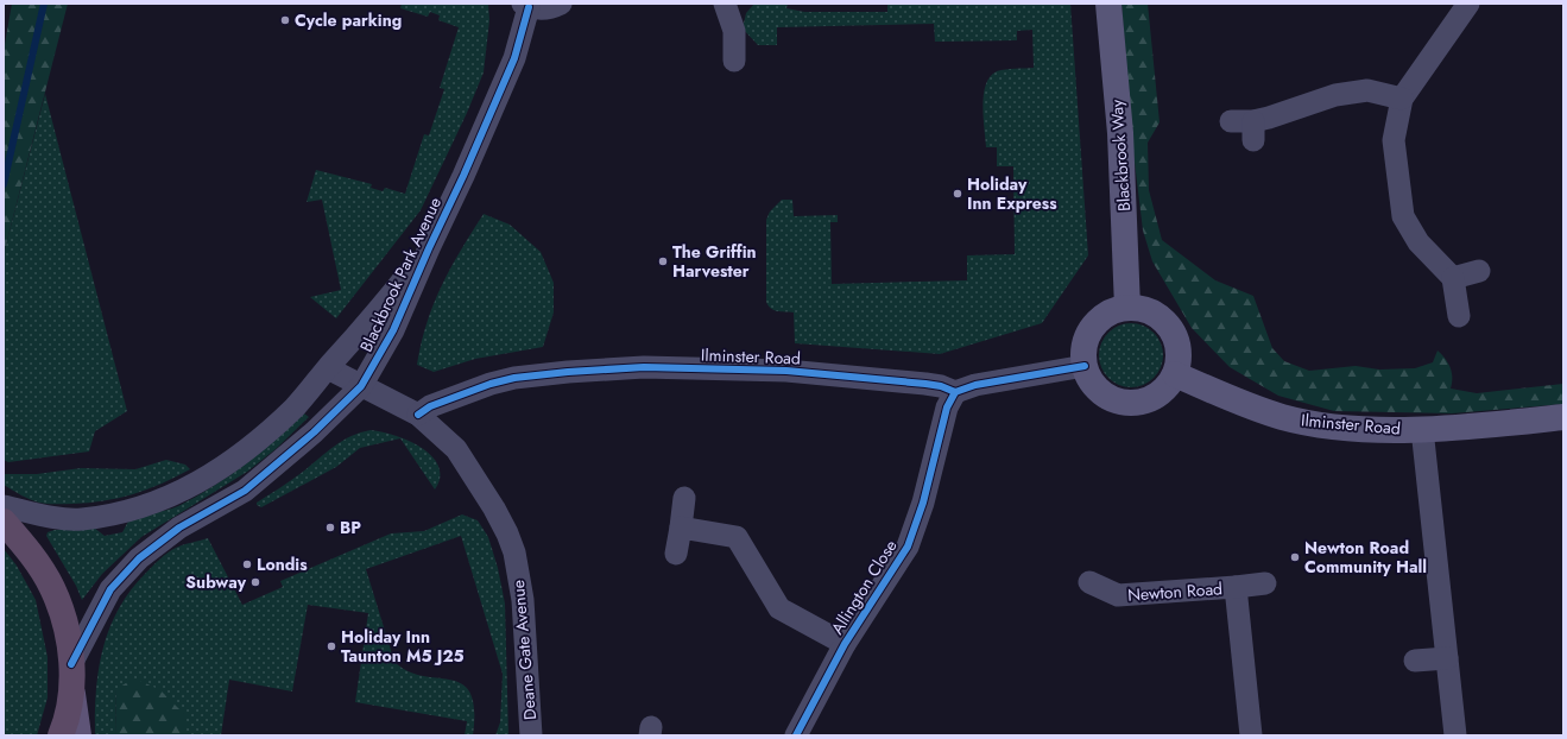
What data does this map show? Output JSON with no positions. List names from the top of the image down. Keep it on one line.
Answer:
{"streets":{"street":["Blackbrook Way","Blackbrook Park Avenue","Ilminster Road","Allington Close","Newton Road","Deane Gate Avenue"]},"crossings":[["Blackbrook Way","Ilminster Road"],["Blackbrook Park Avenue","Deane Gate Avenue"],["Ilminster Road","Allington Close"],["Ilminster Road","Deane Gate Avenue"]],"places":["Cycle parking","Holiday Inn Express","The Griffin Harvester","BP","Newton Road Community Hall","Londis","Subway","Holiday Inn Taunton M5 J25"]}
